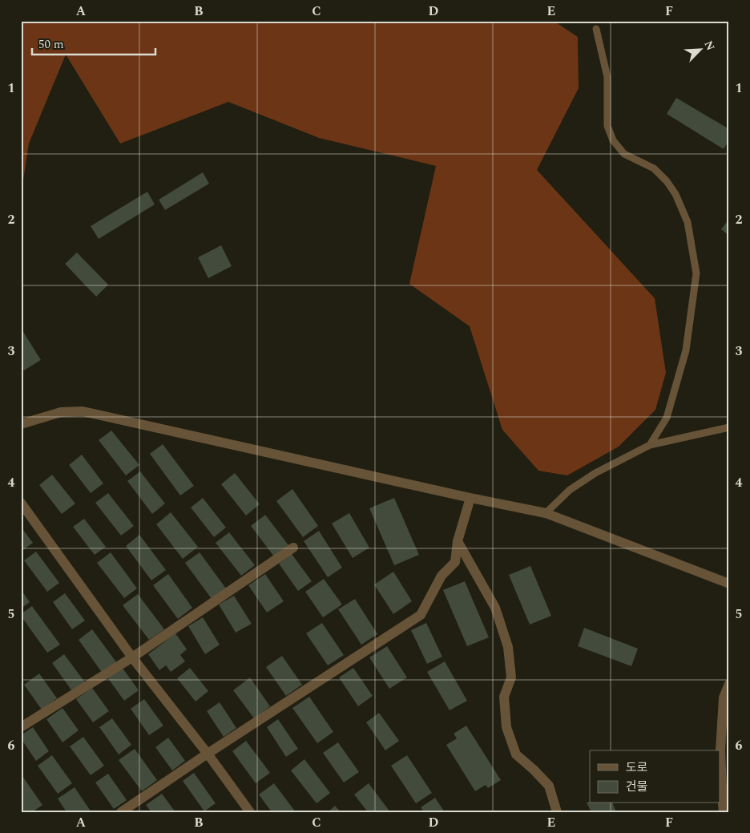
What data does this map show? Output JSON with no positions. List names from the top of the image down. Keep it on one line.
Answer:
{"legend":["도로","건물"],"scale_bar":"50 m","north":"top right","grid":{"columns":["A","B","C","D","E","F"],"rows":["1","2","3","4","5","6"]}}
